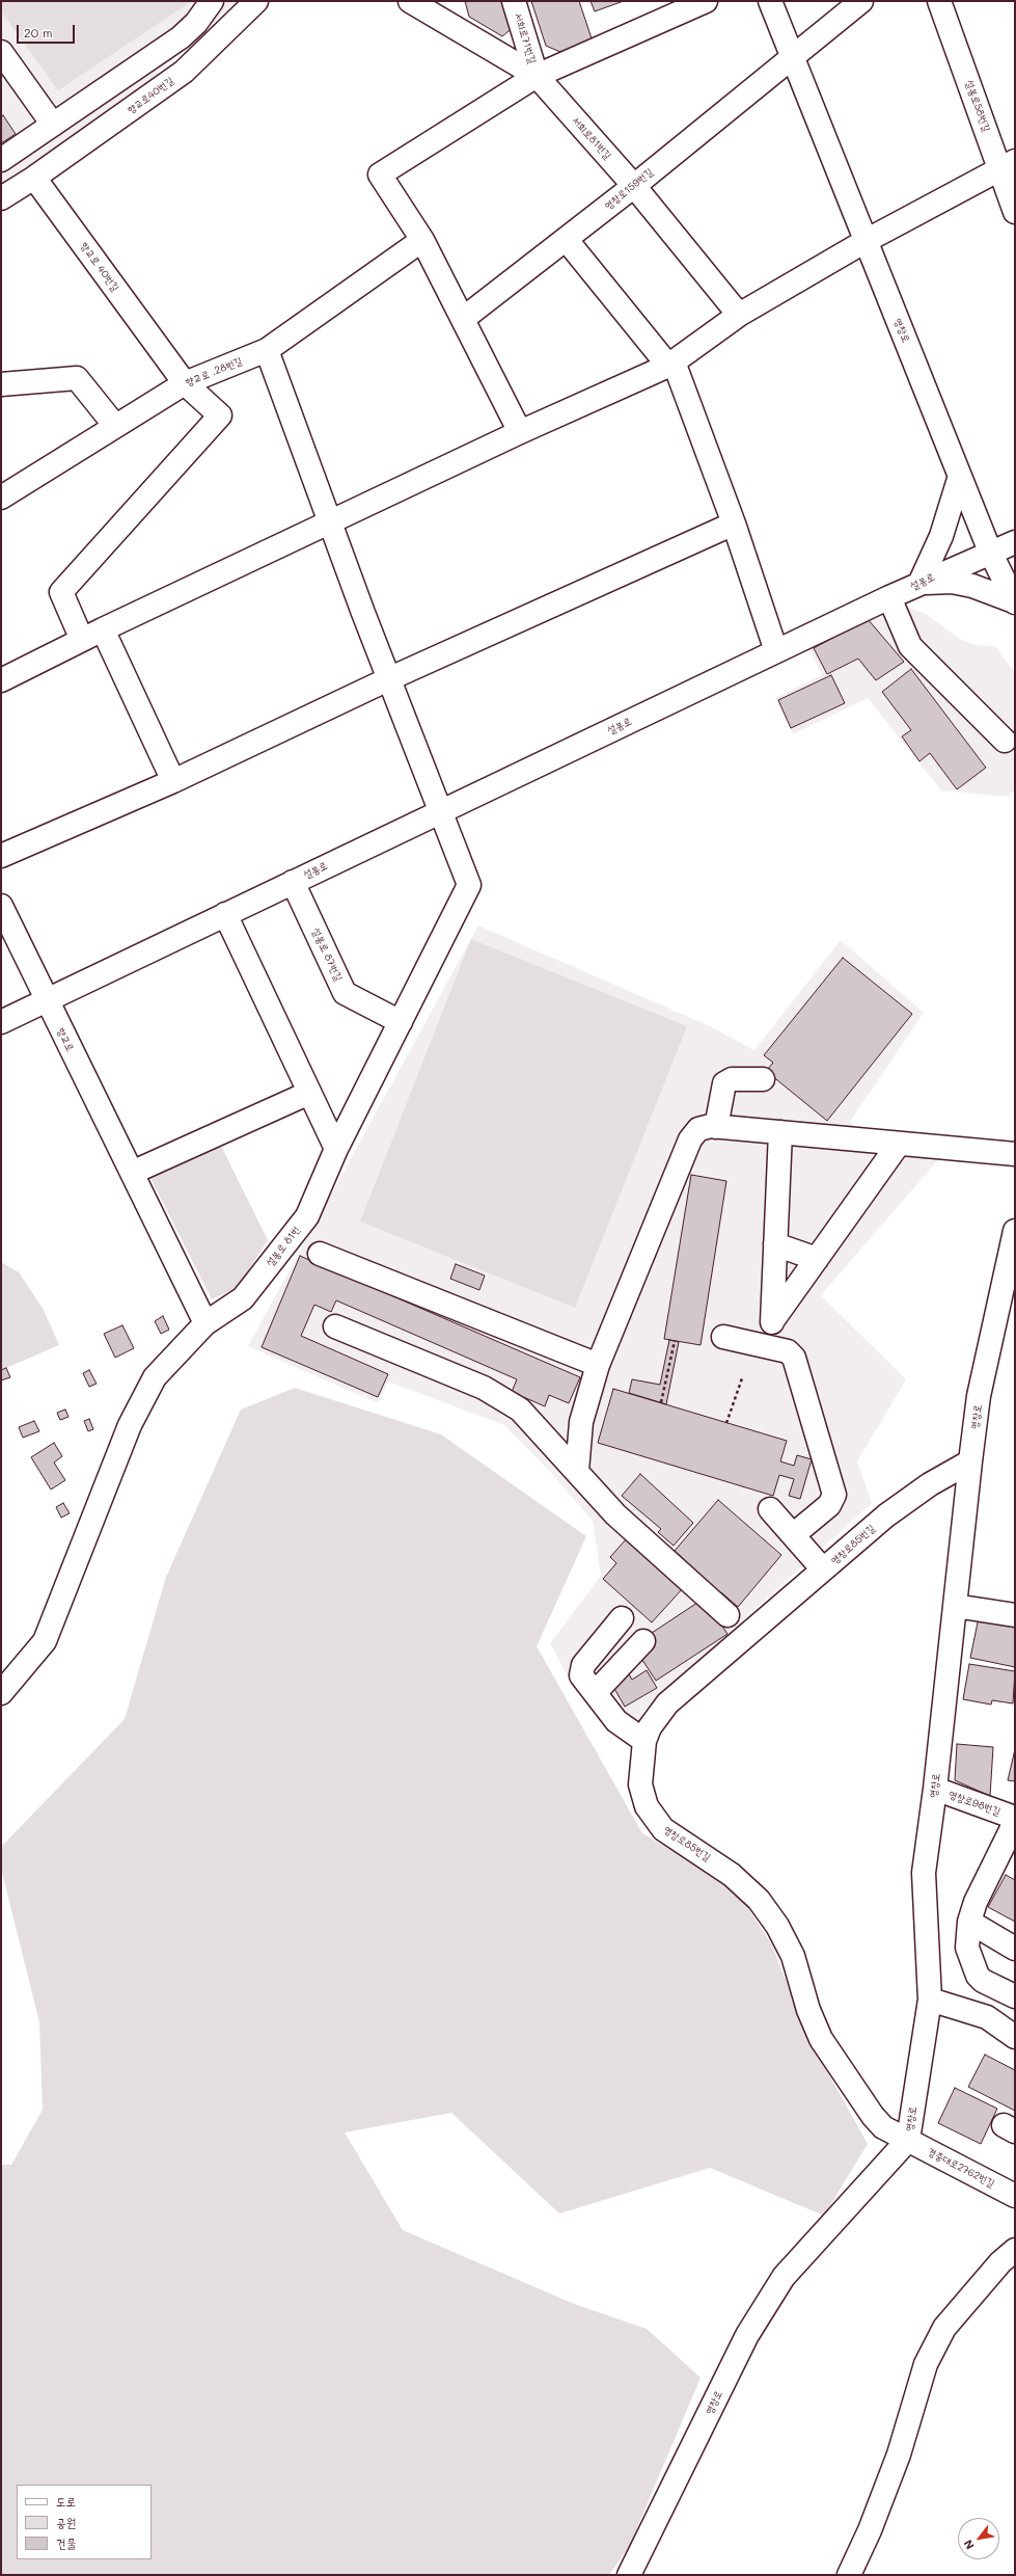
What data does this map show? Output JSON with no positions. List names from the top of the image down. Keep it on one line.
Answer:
{"streets":{"street":["서희로71번길","향교로40번길","설봉로58번길","서희로81번길","영창로159번길","향교로 40번길","영창로","향교로 .28번길","설봉로","설봉로 87번길","향교로","설봉로 81번","영창로85번길","영창로98번길","경충대로2762번길"]},"crossings":[["서희로71번길","서희로81번길"],["향교로40번길","향교로 40번길"],["서희로81번길","영창로159번길"],["영창로159번길","영창로"],["향교로 40번길","향교로 .28번길"],["영창로","설봉로"],["영창로","영창로85번길"],["영창로","영창로98번길"],["영창로","경충대로2762번길"],["향교로 .28번길","설봉로 81번"],["설봉로","설봉로 87번길"],["설봉로","향교로"],["설봉로","설봉로 81번"],["설봉로 87번길","설봉로 81번"],["향교로","설봉로 81번"],["영창로85번길","경충대로2762번길"]],"legend":["도로","공원","건물"],"scale_bar":"20 m","north":"bottom left"}
